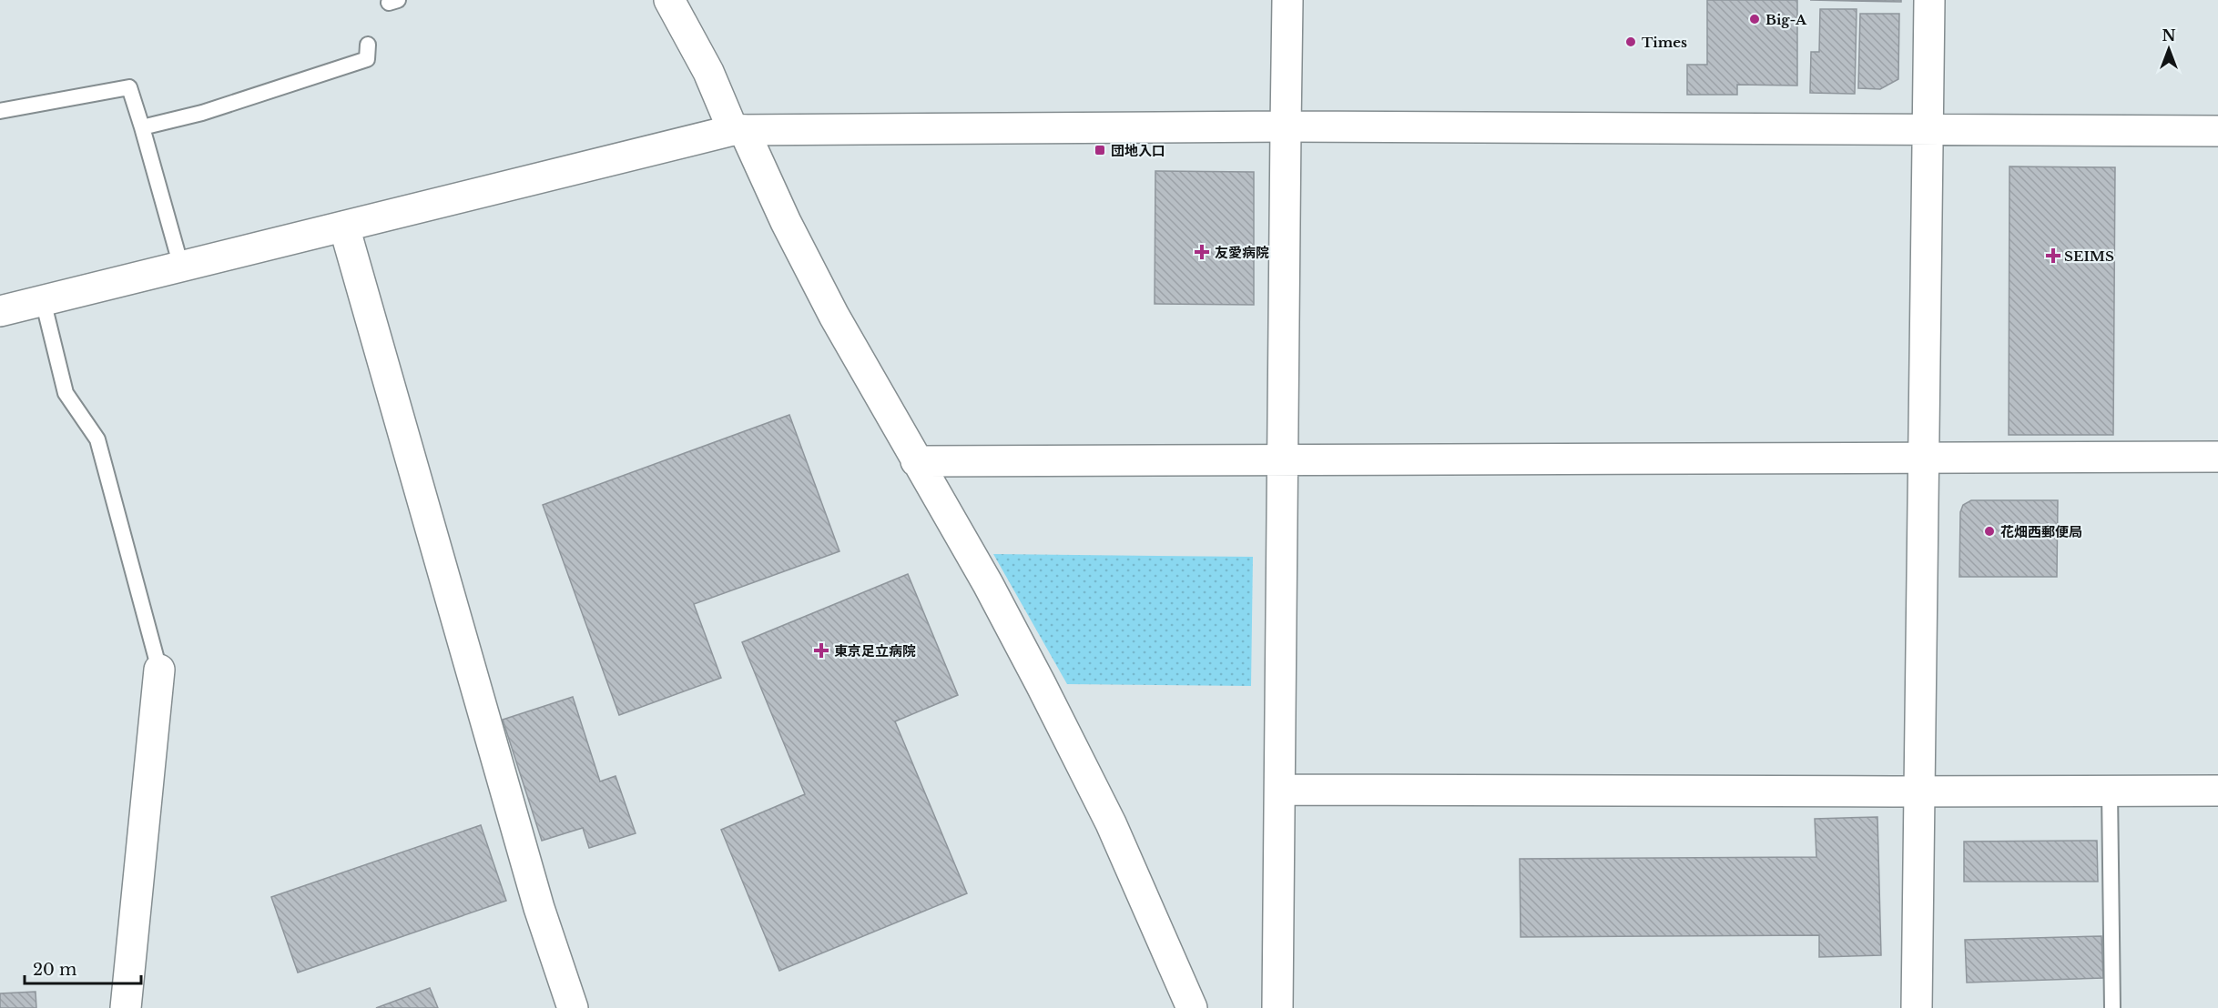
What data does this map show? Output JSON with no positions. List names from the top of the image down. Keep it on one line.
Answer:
{"places":{"other":["Big-A","Times","花畑西郵便局"],"transit":["団地入口"],"health":["友愛病院","SEIMS","東京足立病院"]},"scale_bar":"20 m","north":"top"}
